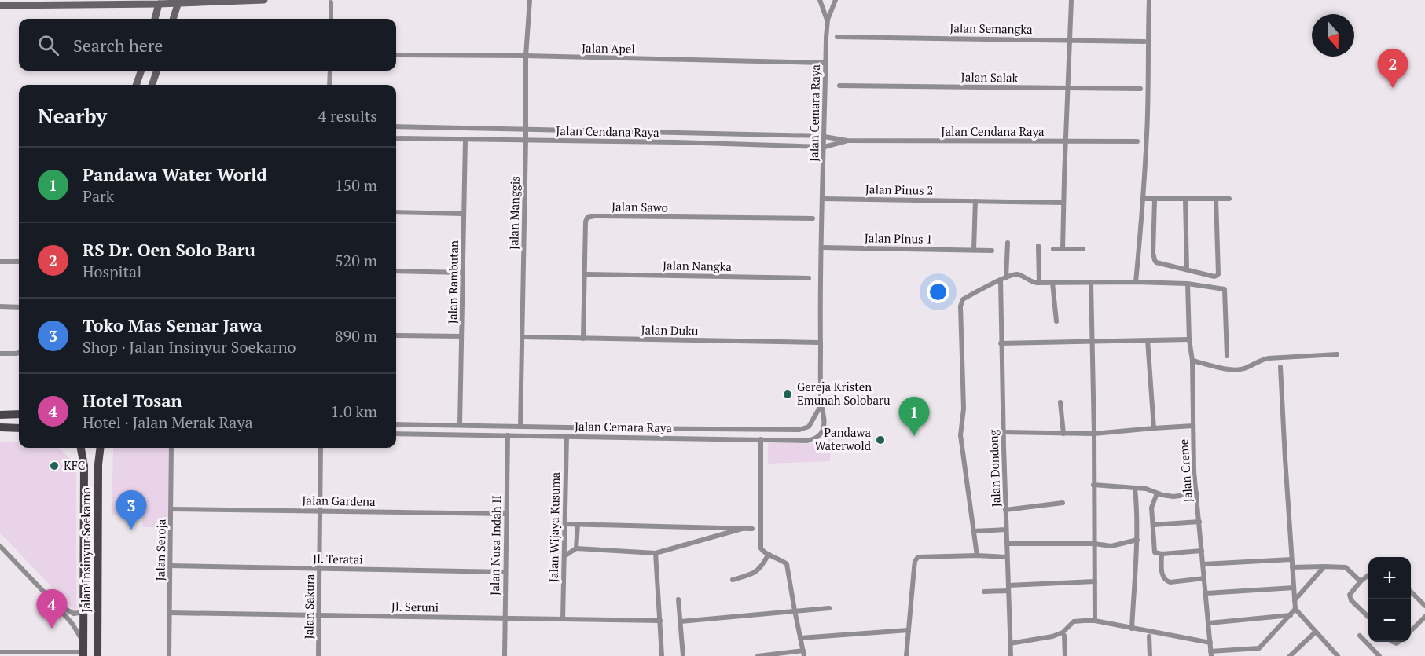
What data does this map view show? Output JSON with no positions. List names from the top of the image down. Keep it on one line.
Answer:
{"streets":{"main road":["Jalan Insinyur Soekarno"],"street":["Jalan Semangka","Jalan Apel","Jalan Salak","Jalan Cemara Raya","Jalan Cendana Raya","Jalan Pinus 2","Jalan Sawo","Jalan Manggis","Jalan Pinus 1","Jalan Nangka","Jalan Rambutan","Jalan Duku","Jalan Dondong","Jalan Creme","Jalan Gardena","Jalan Wijaya Kusuma","Jalan Nusa Indah II","Jalan Seroja","Jl. Teratai","Jalan Sakura","Jl. Seruni"]},"crossings":[["Jalan Apel","Jalan Manggis"],["Jalan Cemara Raya","Jalan Cendana Raya"],["Jalan Cemara Raya","Jalan Pinus 2"],["Jalan Cemara Raya","Jalan Manggis"],["Jalan Cemara Raya","Jalan Pinus 1"],["Jalan Cemara Raya","Jalan Rambutan"],["Jalan Cemara Raya","Jalan Wijaya Kusuma"],["Jalan Cemara Raya","Jalan Nusa Indah II"],["Jalan Cendana Raya","Jalan Manggis"],["Jalan Cendana Raya","Jalan Rambutan"],["Jalan Sawo","Jalan Nangka"],["Jalan Sawo","Jalan Duku"],["Jalan Manggis","Jalan Duku"],["Jalan Gardena","Jalan Nusa Indah II"],["Jalan Gardena","Jalan Seroja"],["Jalan Gardena","Jalan Sakura"],["Jalan Wijaya Kusuma","Jl. Seruni"],["Jalan Nusa Indah II","Jl. Teratai"],["Jalan Nusa Indah II","Jl. Seruni"],["Jalan Seroja","Jl. Teratai"],["Jalan Seroja","Jl. Seruni"],["Jl. Teratai","Jalan Sakura"],["Jalan Sakura","Jl. Seruni"]],"places":["Gereja Kristen Emunah Solobaru","Pandawa Waterwold","KFC"],"north":"bottom","page":{"search":"Search here","pins":["2","1","3","4"],"heading":["Nearby","4 results"],"list":[{"mark":"1","name":"Pandawa Water World","note":"Park","value":"150 m"},{"mark":"2","name":"RS Dr. Oen Solo Baru","note":"Hospital","value":"520 m"},{"mark":"3","name":"Toko Mas Semar Jawa","note":"Shop · Jalan Insinyur Soekarno","value":"890 m"},{"mark":"4","name":"Hotel Tosan","note":"Hotel · Jalan Merak Raya","value":"1.0 km"}],"map_buttons":["+","−"]}}
